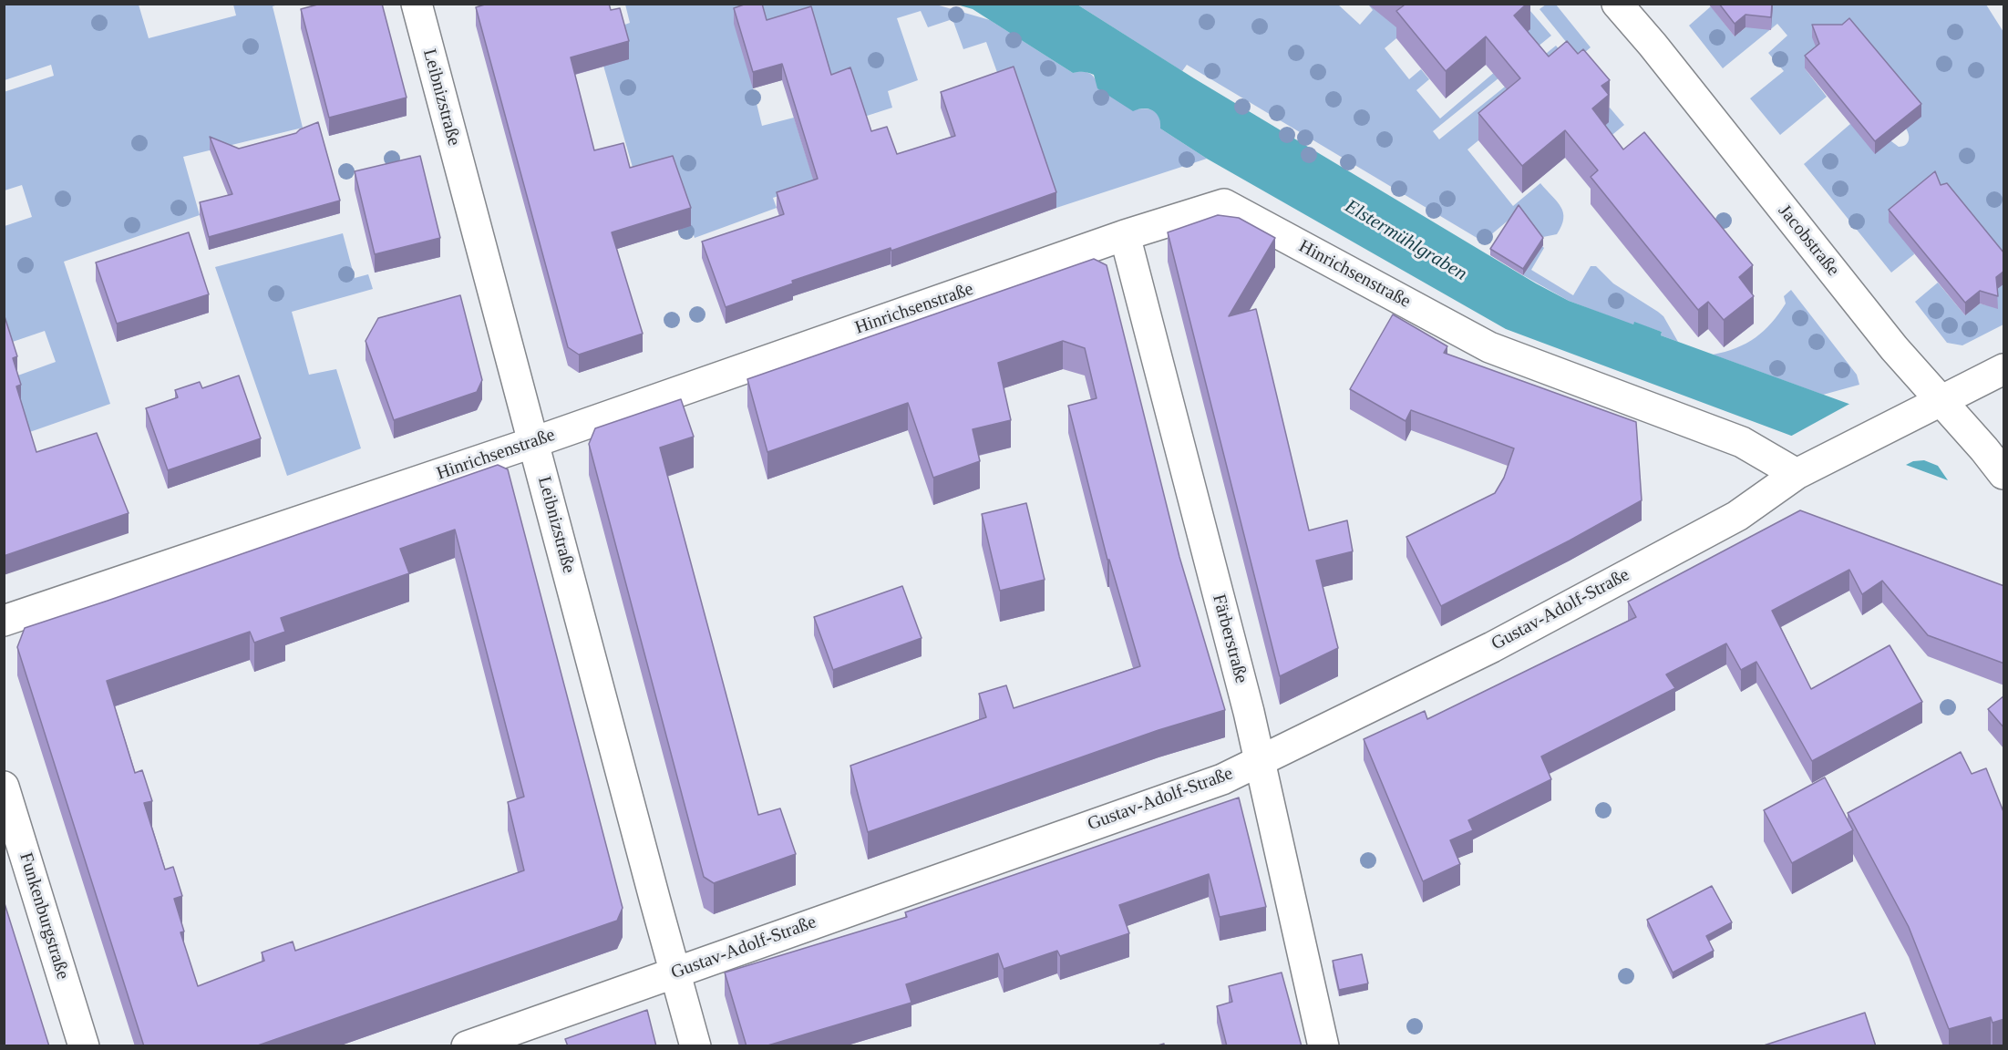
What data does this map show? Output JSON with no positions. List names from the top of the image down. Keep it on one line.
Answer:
{"streets":{"street":["Leibnizstraße","Jacobstraße","Hinrichsenstraße","Gustav-Adolf-Straße","Färberstraße","Funkenburgstraße"]},"crossings":[["Leibnizstraße","Hinrichsenstraße"],["Leibnizstraße","Gustav-Adolf-Straße"],["Jacobstraße","Gustav-Adolf-Straße"],["Hinrichsenstraße","Gustav-Adolf-Straße"],["Hinrichsenstraße","Färberstraße"],["Gustav-Adolf-Straße","Färberstraße"]],"water":["Elstermühlgraben"]}
